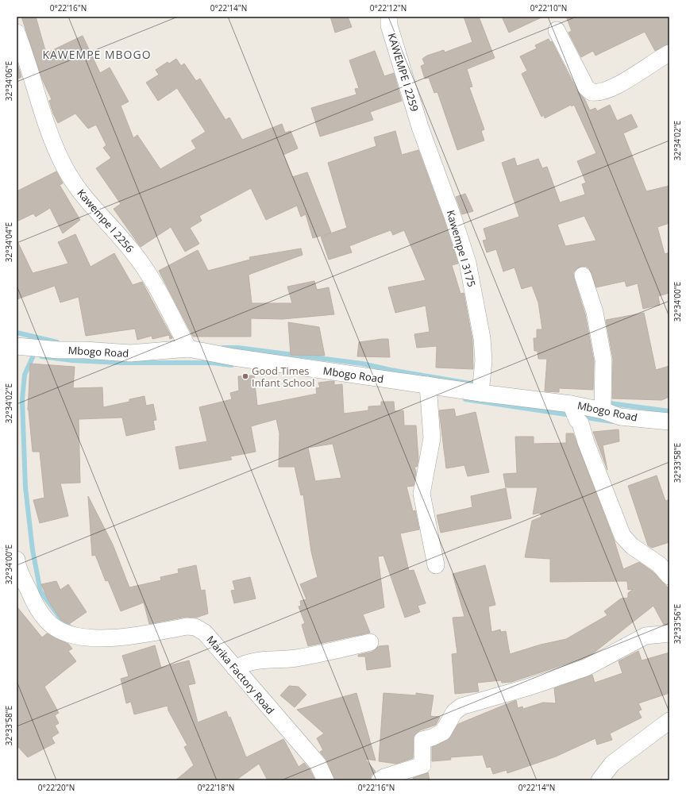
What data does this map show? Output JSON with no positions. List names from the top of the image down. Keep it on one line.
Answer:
{"streets":{"street":["KAWEMPE I 2259","Kawempe I 2256","Kawempe I 3175","Mbogo Road","Marika Factory Road"]},"crossings":[["KAWEMPE I 2259","Kawempe I 3175"],["Kawempe I 2256","Mbogo Road"],["Kawempe I 3175","Mbogo Road"]],"districts":["KAWEMPE MBOGO"],"places":["Good Times Infant School"],"coordinates":["0°22'16\"N","0°22'14\"N","0°22'12\"N","0°22'10\"N","32°34'06\"E","32°34'02\"E","32°34'04\"E","32°34'00\"E","32°33'58\"E","32°33'56\"E","0°22'20\"N","0°22'18\"N"]}
